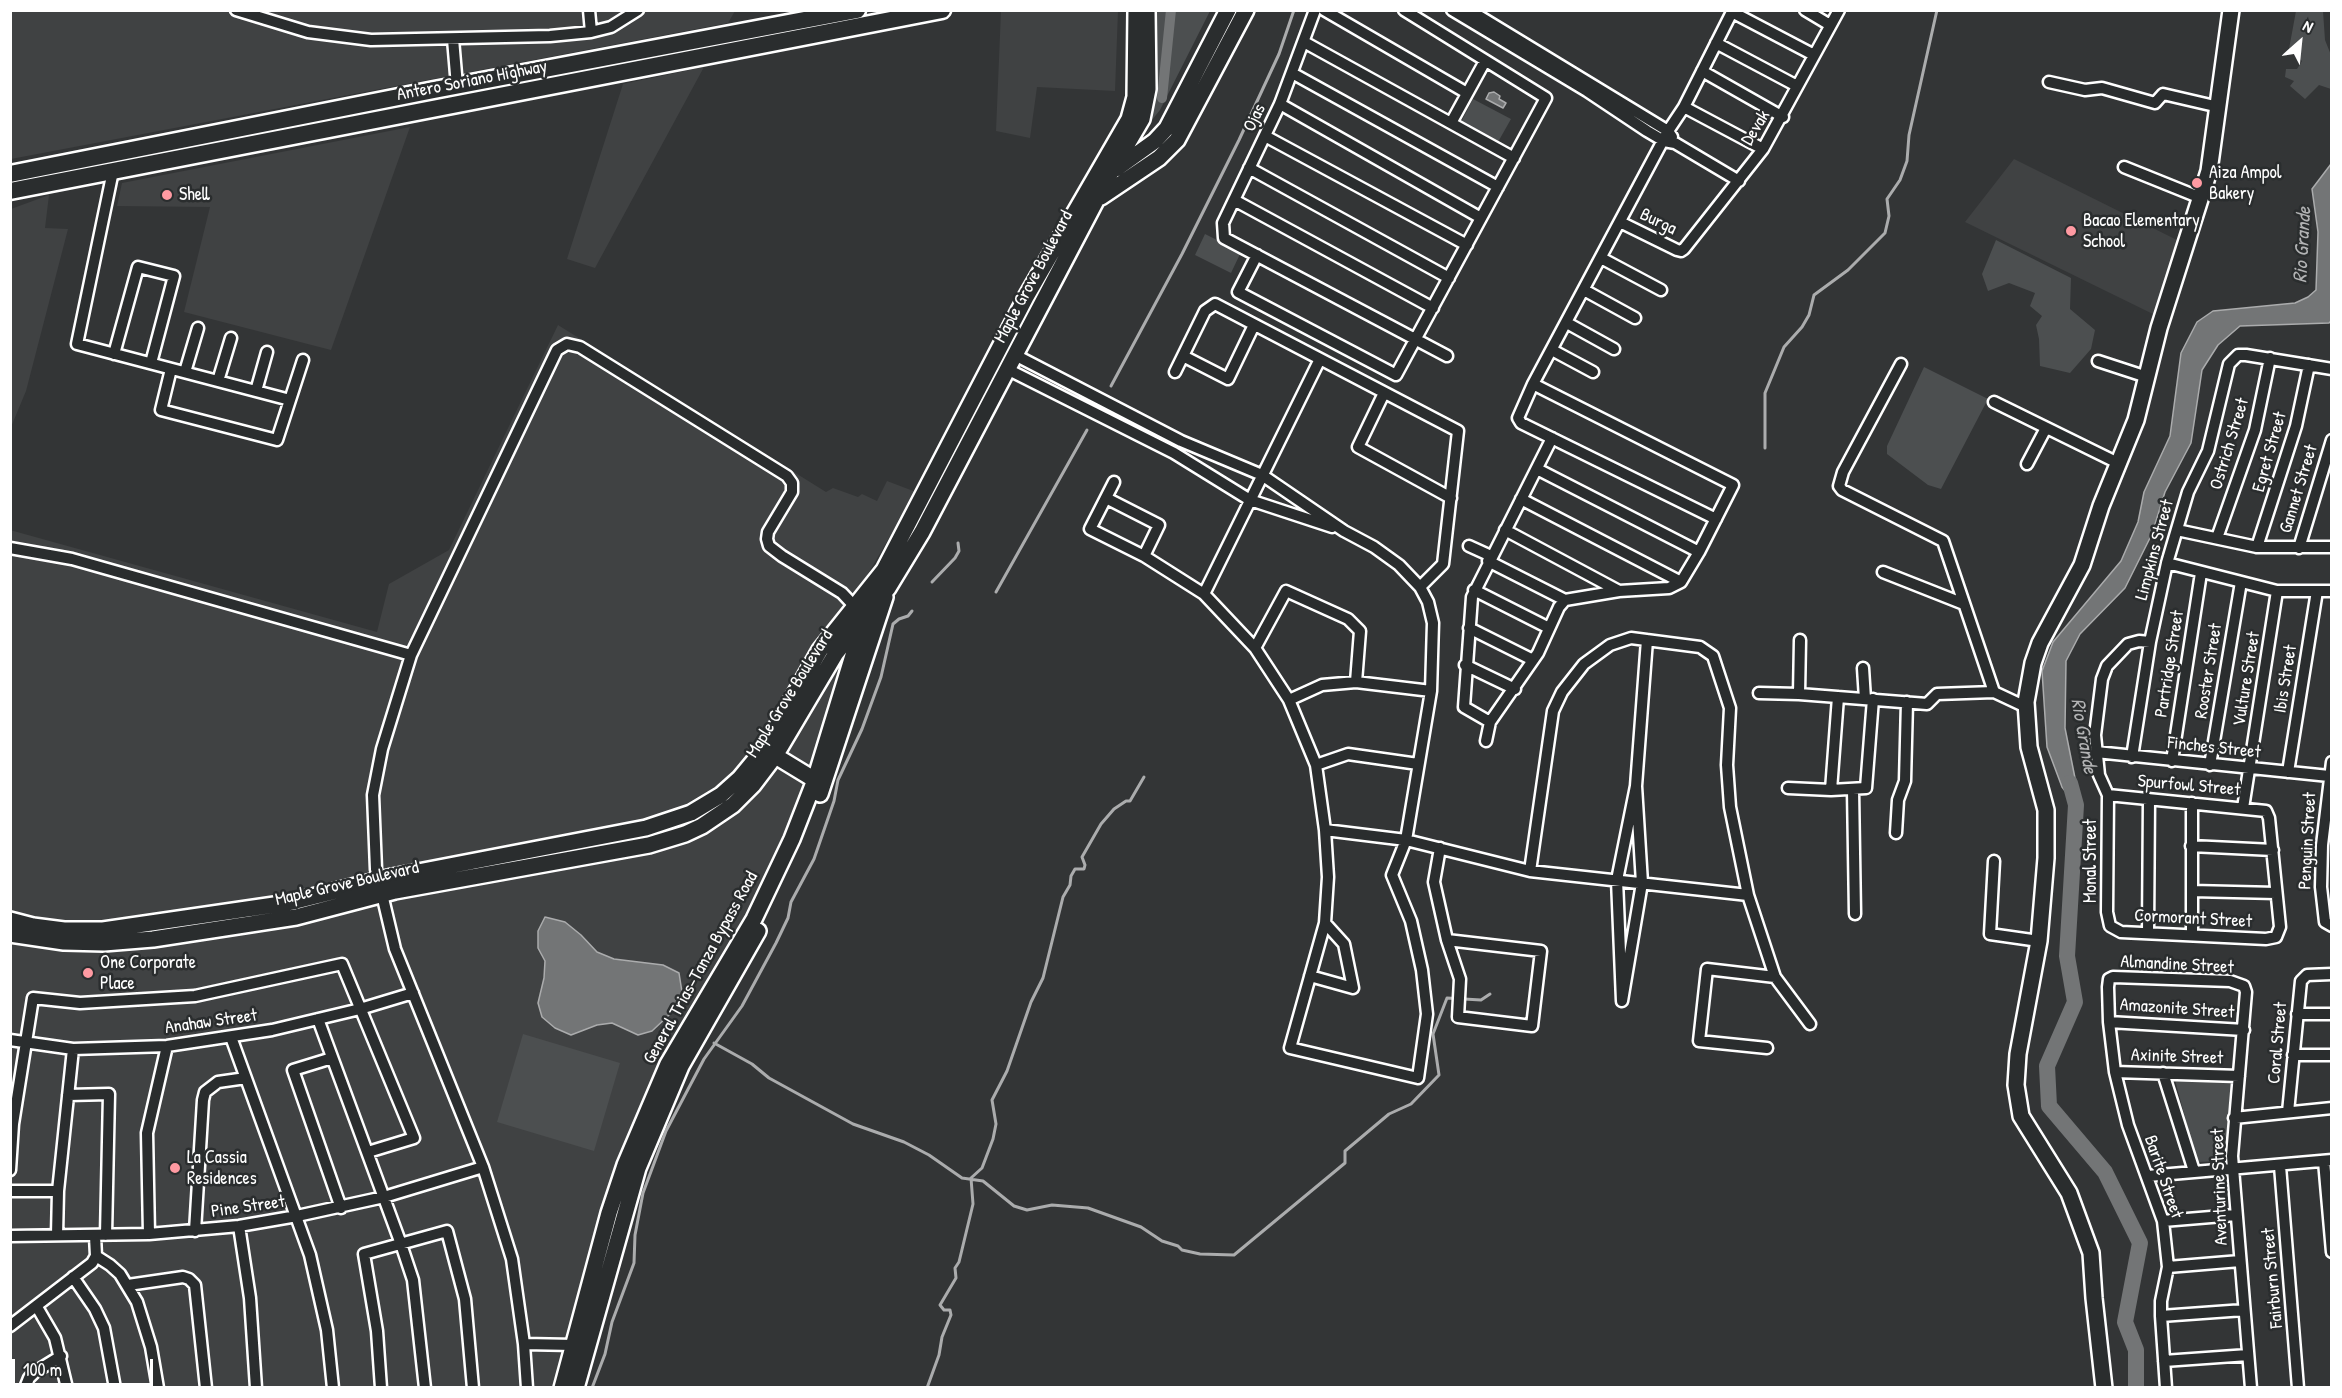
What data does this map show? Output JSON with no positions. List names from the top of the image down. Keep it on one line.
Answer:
{"streets":{"main road":["Antero Soriano Highway","Maple Grove Boulevard","General Trias–Tanza Bypass Road"],"street":["Ojas","Devak","Burga","Ostrich Street","Egret Street","Gannet Street","Limpkins Street","Partridge Street","Rooster Street","Vulture Street","Ibis Street","Finches Street","Spurfowl Street","Penguin Street","Monal Street","Cormorant Street","Almandine Street","Amazonite Street","Anahaw Street","Coral Street","Axinite Street","Barite Street","Aventurine Street","Pine Street","Fairburn Street"]},"crossings":[["Devak","Burga"],["Maple Grove Boulevard","General Trias–Tanza Bypass Road"],["Ostrich Street","Limpkins Street"],["Limpkins Street","Finches Street"],["Partridge Street","Finches Street"],["Rooster Street","Finches Street"],["Vulture Street","Finches Street"],["Vulture Street","Spurfowl Street"],["Ibis Street","Finches Street"],["Finches Street","Penguin Street"],["Spurfowl Street","Monal Street"],["Monal Street","Cormorant Street"],["Almandine Street","Barite Street"],["Almandine Street","Aventurine Street"],["Amazonite Street","Barite Street"],["Amazonite Street","Aventurine Street"],["Axinite Street","Barite Street"],["Axinite Street","Aventurine Street"]],"water":["Rio Grande"],"places":["Aiza Ampol Bakery","Shell","Bacao Elementary School","One Corporate Place","La Cassia Residences"],"scale_bar":"100 m","north":"top right"}
